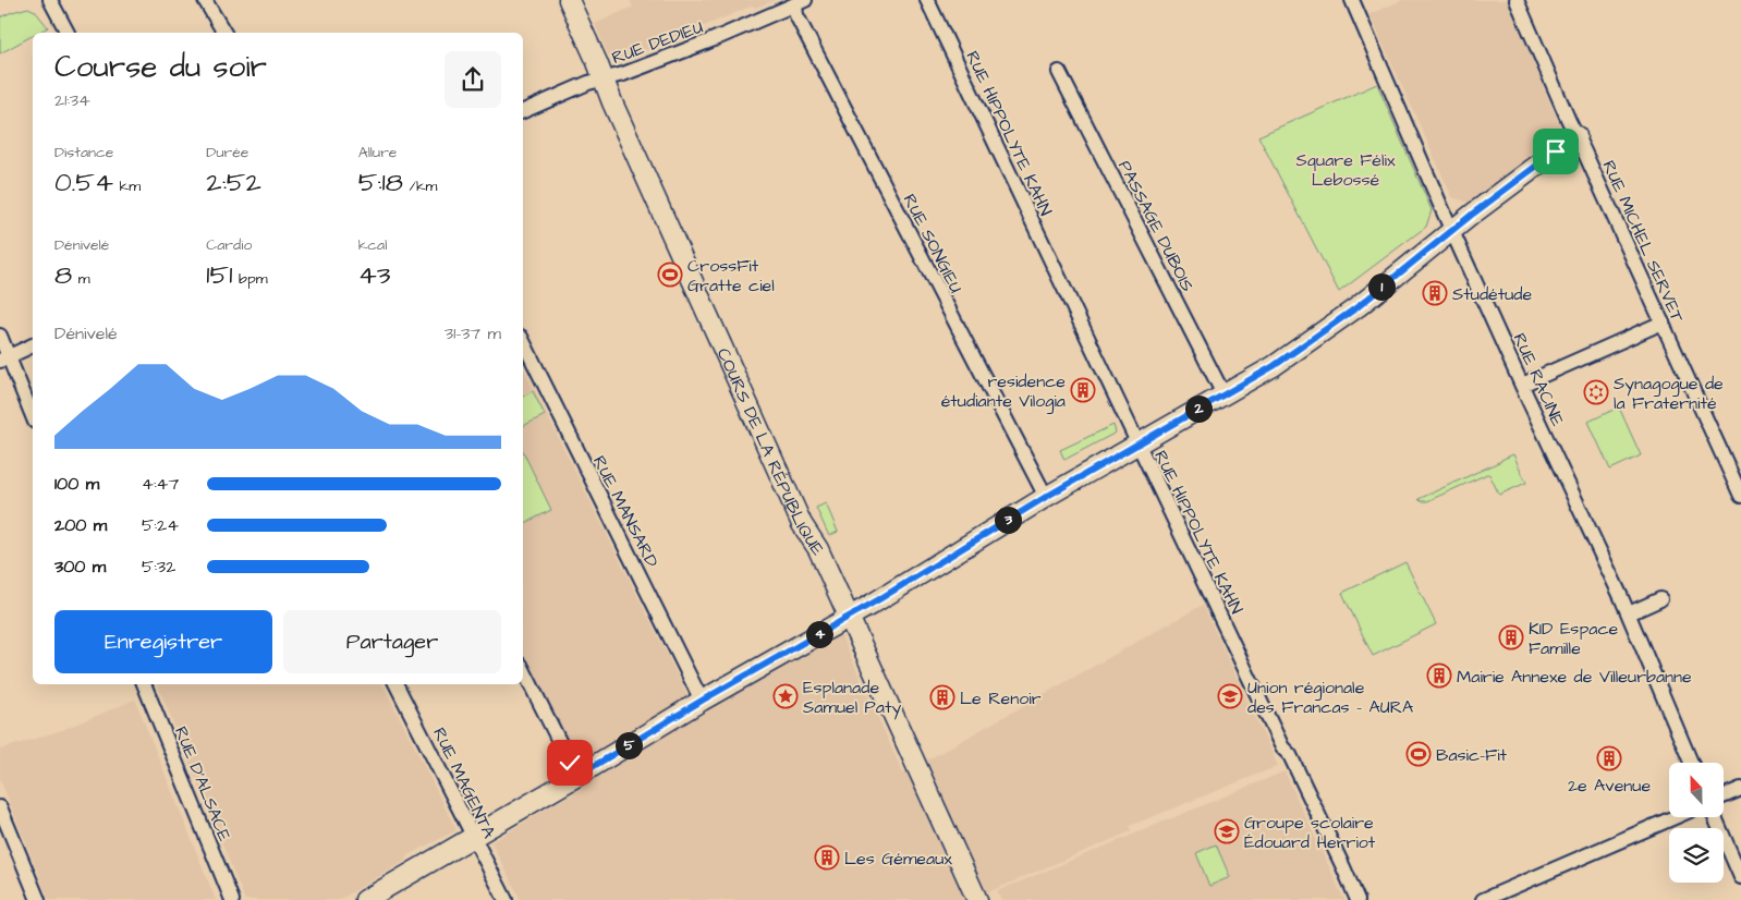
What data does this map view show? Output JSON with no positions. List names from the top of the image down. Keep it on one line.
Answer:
{"streets":{"street":["RUE DEDIEU","RUE HIPPOLYTE KAHN","PASSAGE DUBOIS","RUE MICHEL SERVET","RUE SONGIEU","RUE RACINE","COURS DE LA RÉPUBLIQUE","RUE MANSARD","RUE MAGENTA","RUE D'ALSACE"]},"crossings":[["RUE DEDIEU","RUE SONGIEU"],["RUE DEDIEU","COURS DE LA RÉPUBLIQUE"]],"parks":["Square Félix Lebossé"],"places":{"sports":["CrossFit Gratte ciel","Basic-Fit"],"building":["Studétude","residence étudiante Vilogia","KID Espace Famille","Mairie Annexe de Villeurbanne","Le Renoir","2e Avenue","Les Gémeaux"],"synagogue":["Synagogue de la Fraternité"],"place":["Esplanade Samuel Paty"],"school or university":["Union régionale des Francas - AURA","Groupe scolaire Édouard Herriot"]},"north":"top","page":{"heading":["Course du soir","21:34"],"stats":[["Distance","0.54 km"],["Durée","2:52"],["Allure","5:18 /km"],["Dénivelé","8 m"],["Cardio","151 bpm"],["kcal","43"]],"pins":["1","2","3","4","5"],"chart":["Dénivelé","31–37 m"],"list":[{"name":"100 m","note":"4:47"},{"name":"200 m","note":"5:24"},{"name":"300 m","note":"5:32"}],"buttons":["Enregistrer","Partager"]}}
